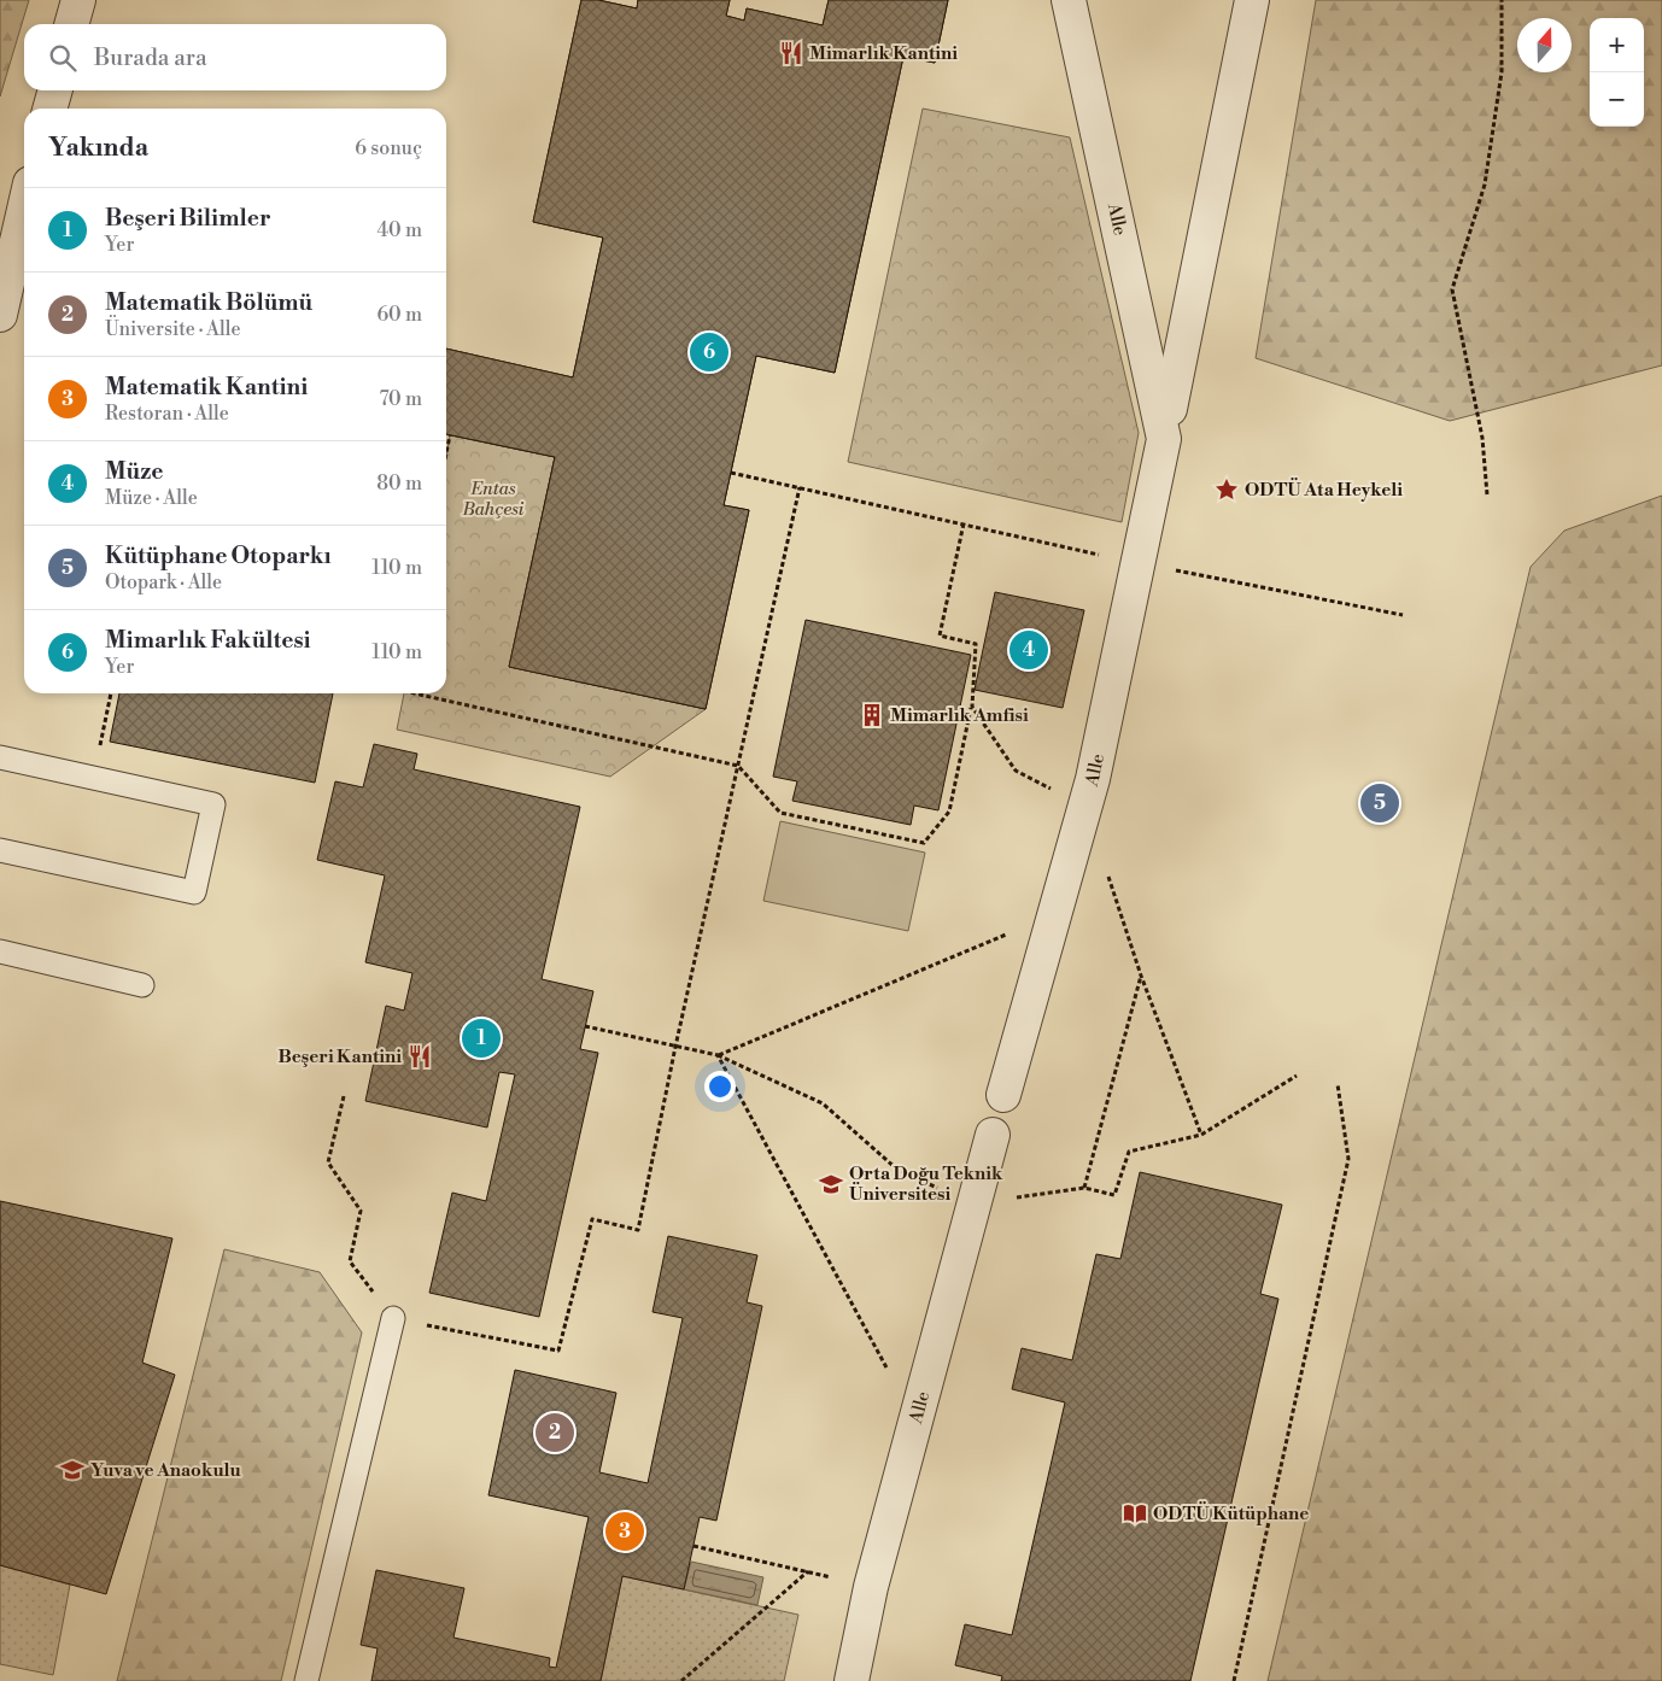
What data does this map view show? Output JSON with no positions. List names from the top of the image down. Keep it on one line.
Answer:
{"streets":{"street":["Alle"]},"parks":["Entas Bahçesi"],"places":{"restaurant":["Mimarlık Kantini","Beşeri Kantini"],"place":["ODTÜ Ata Heykeli"],"building":["Mimarlık Amfisi"],"school or university":["Orta Doğu Teknik Üniversitesi","Yuva ve Anaokulu"],"library":["ODTÜ Kütüphane"]},"north":"top","page":{"map_buttons":["+","−"],"search":"Burada ara","heading":["Yakında","6 sonuç"],"list":[{"mark":"1","name":"Beşeri Bilimler","note":"Yer","value":"40 m"},{"mark":"2","name":"Matematik Bölümü","note":"Üniversite · Alle","value":"60 m"},{"mark":"3","name":"Matematik Kantini","note":"Restoran · Alle","value":"70 m"},{"mark":"4","name":"Müze","note":"Müze · Alle","value":"80 m"},{"mark":"5","name":"Kütüphane Otoparkı","note":"Otopark · Alle","value":"110 m"},{"mark":"6","name":"Mimarlık Fakültesi","note":"Yer","value":"110 m"}],"pins":["6","4","5","1","2","3"]}}
